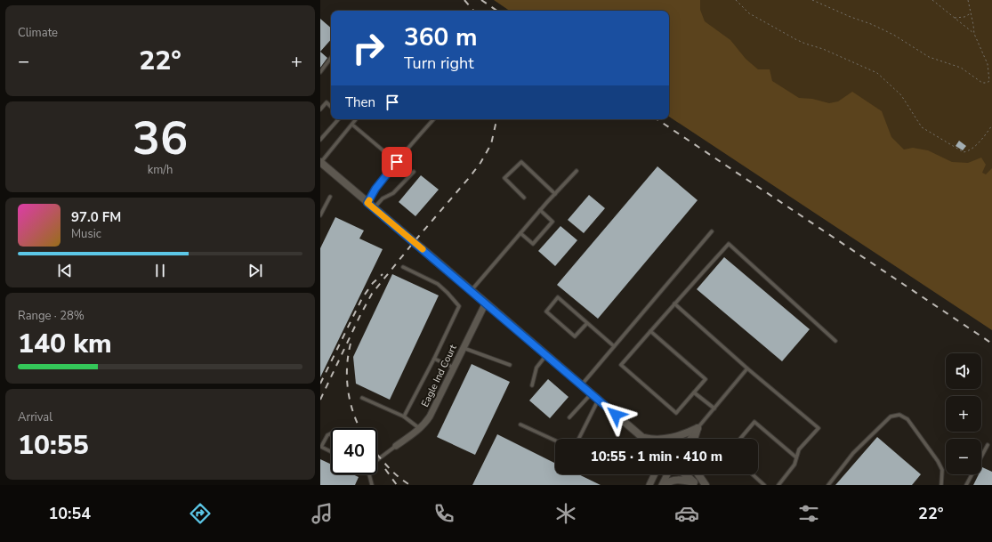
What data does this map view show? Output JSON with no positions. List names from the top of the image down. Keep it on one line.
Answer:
{"streets":{"street":["Eagle Ind Court"]},"page":{"tile":["Climate",["36","km/h"],["Range · 28%","140 km"],["Arrival","10:55"]],"turn":["360 m","Turn right"],"heat":["−","22°","+"],"then":"Then","song":["97.0 FM","Music"],"map_buttons":["+","−"],"limit":"40","trip":"10:55 · 1 min · 410 m","tabs":["10:54","22°"]}}
